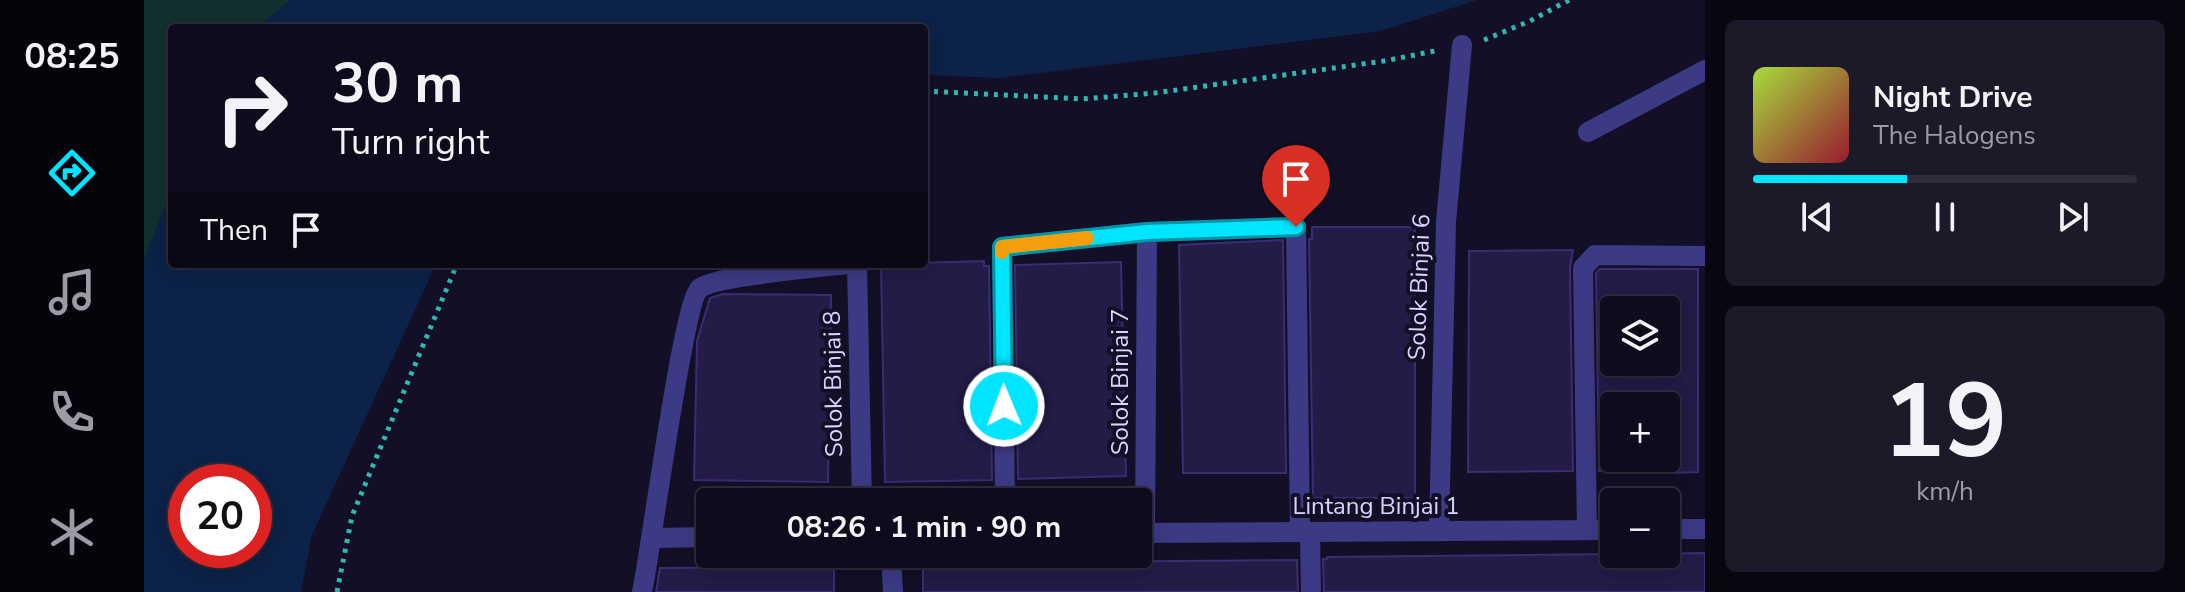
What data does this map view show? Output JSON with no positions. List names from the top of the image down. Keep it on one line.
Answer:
{"streets":{"street":["Solok Binjai 6","Solok Binjai 7","Solok Binjai 8","Lintang Binjai 1"]},"crossings":[["Solok Binjai 6","Lintang Binjai 1"]],"page":{"tabs":"08:25","turn":["30 m","Turn right"],"song":["Night Drive","The Halogens"],"then":"Then","map_buttons":["+","−"],"tile":["19","km/h"],"limit":"20","trip":"08:26 · 1 min · 90 m"}}
